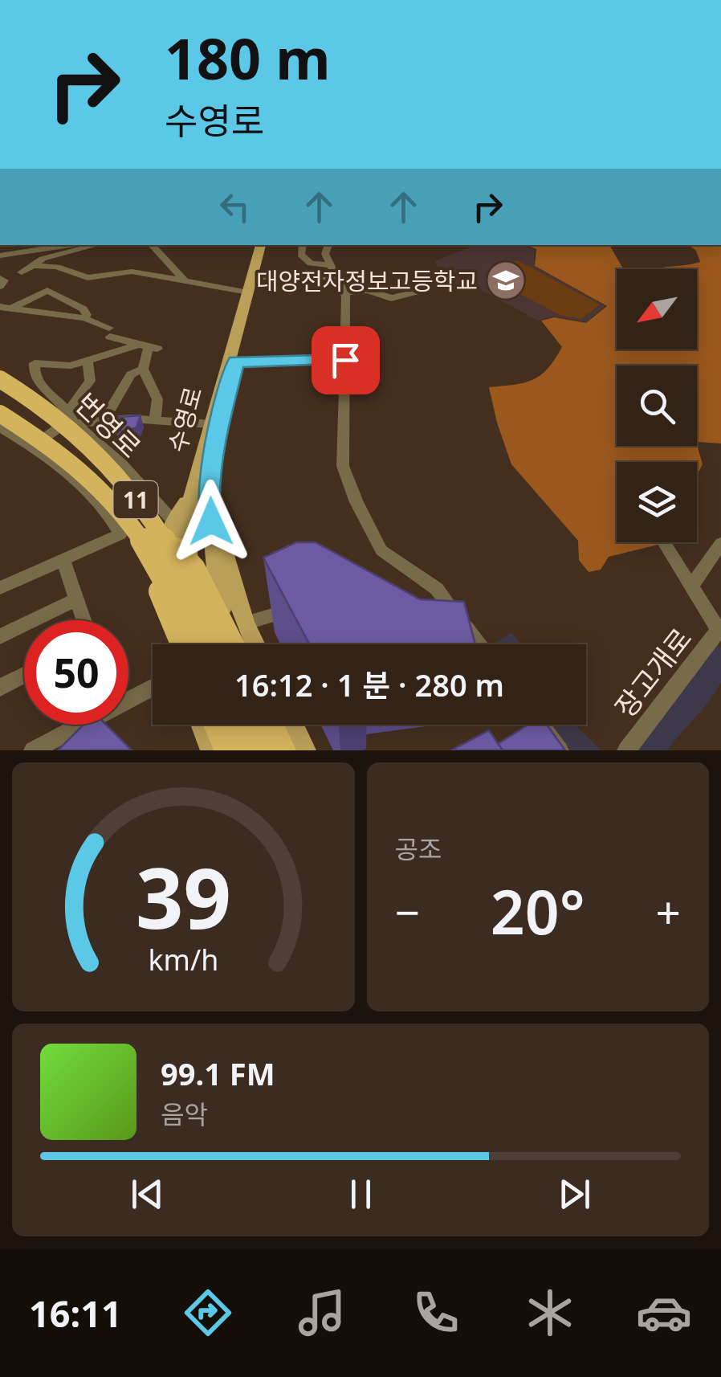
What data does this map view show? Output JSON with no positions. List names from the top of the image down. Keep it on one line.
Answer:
{"streets":{"highway":["번영로","11"],"main road":["수영로"],"street":["장고개로"]},"places":{"school or university":["대양전자정보고등학교"]},"north":"bottom left","page":{"turn":["180 m","수영로"],"limit":"50","trip":"16:12 · 1 분 · 280 m","tile":"공조","heat":["−","20°","+"],"song":["99.1 FM","음악"],"tabs":"16:11","gauge":["39","km/h"]}}
